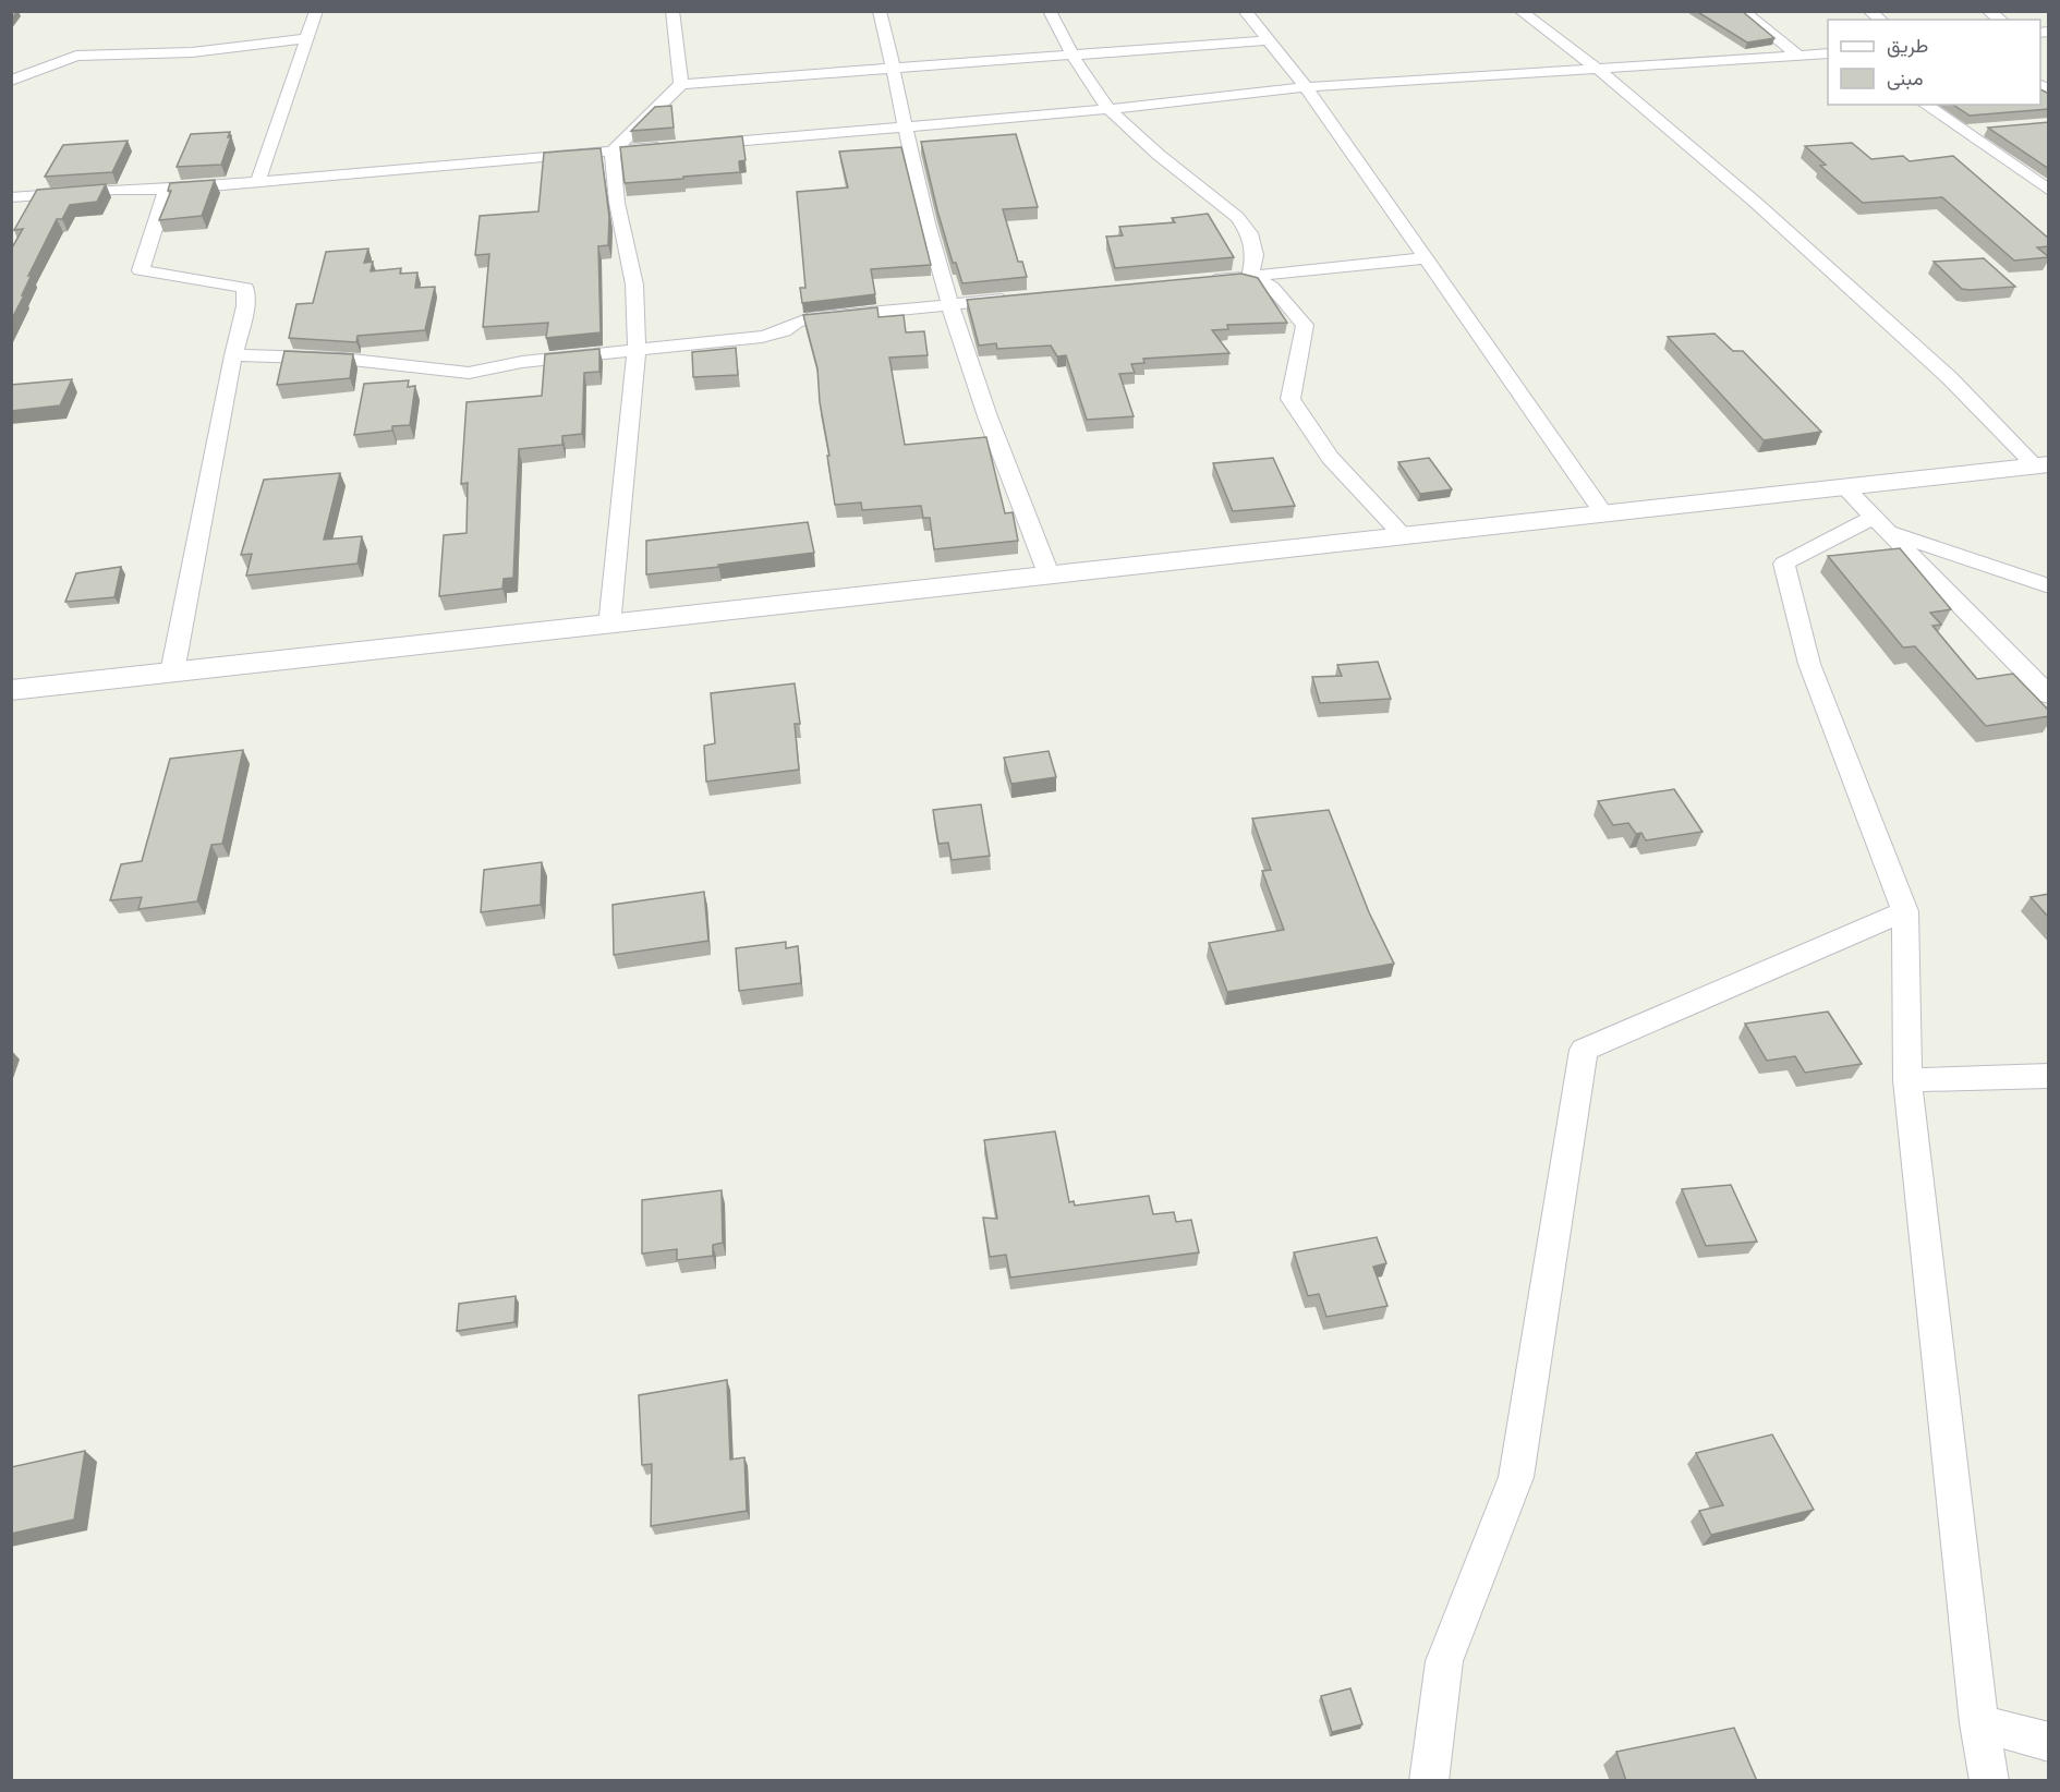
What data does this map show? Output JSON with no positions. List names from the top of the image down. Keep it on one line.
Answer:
{"legend":["طريق","مبنى"]}
